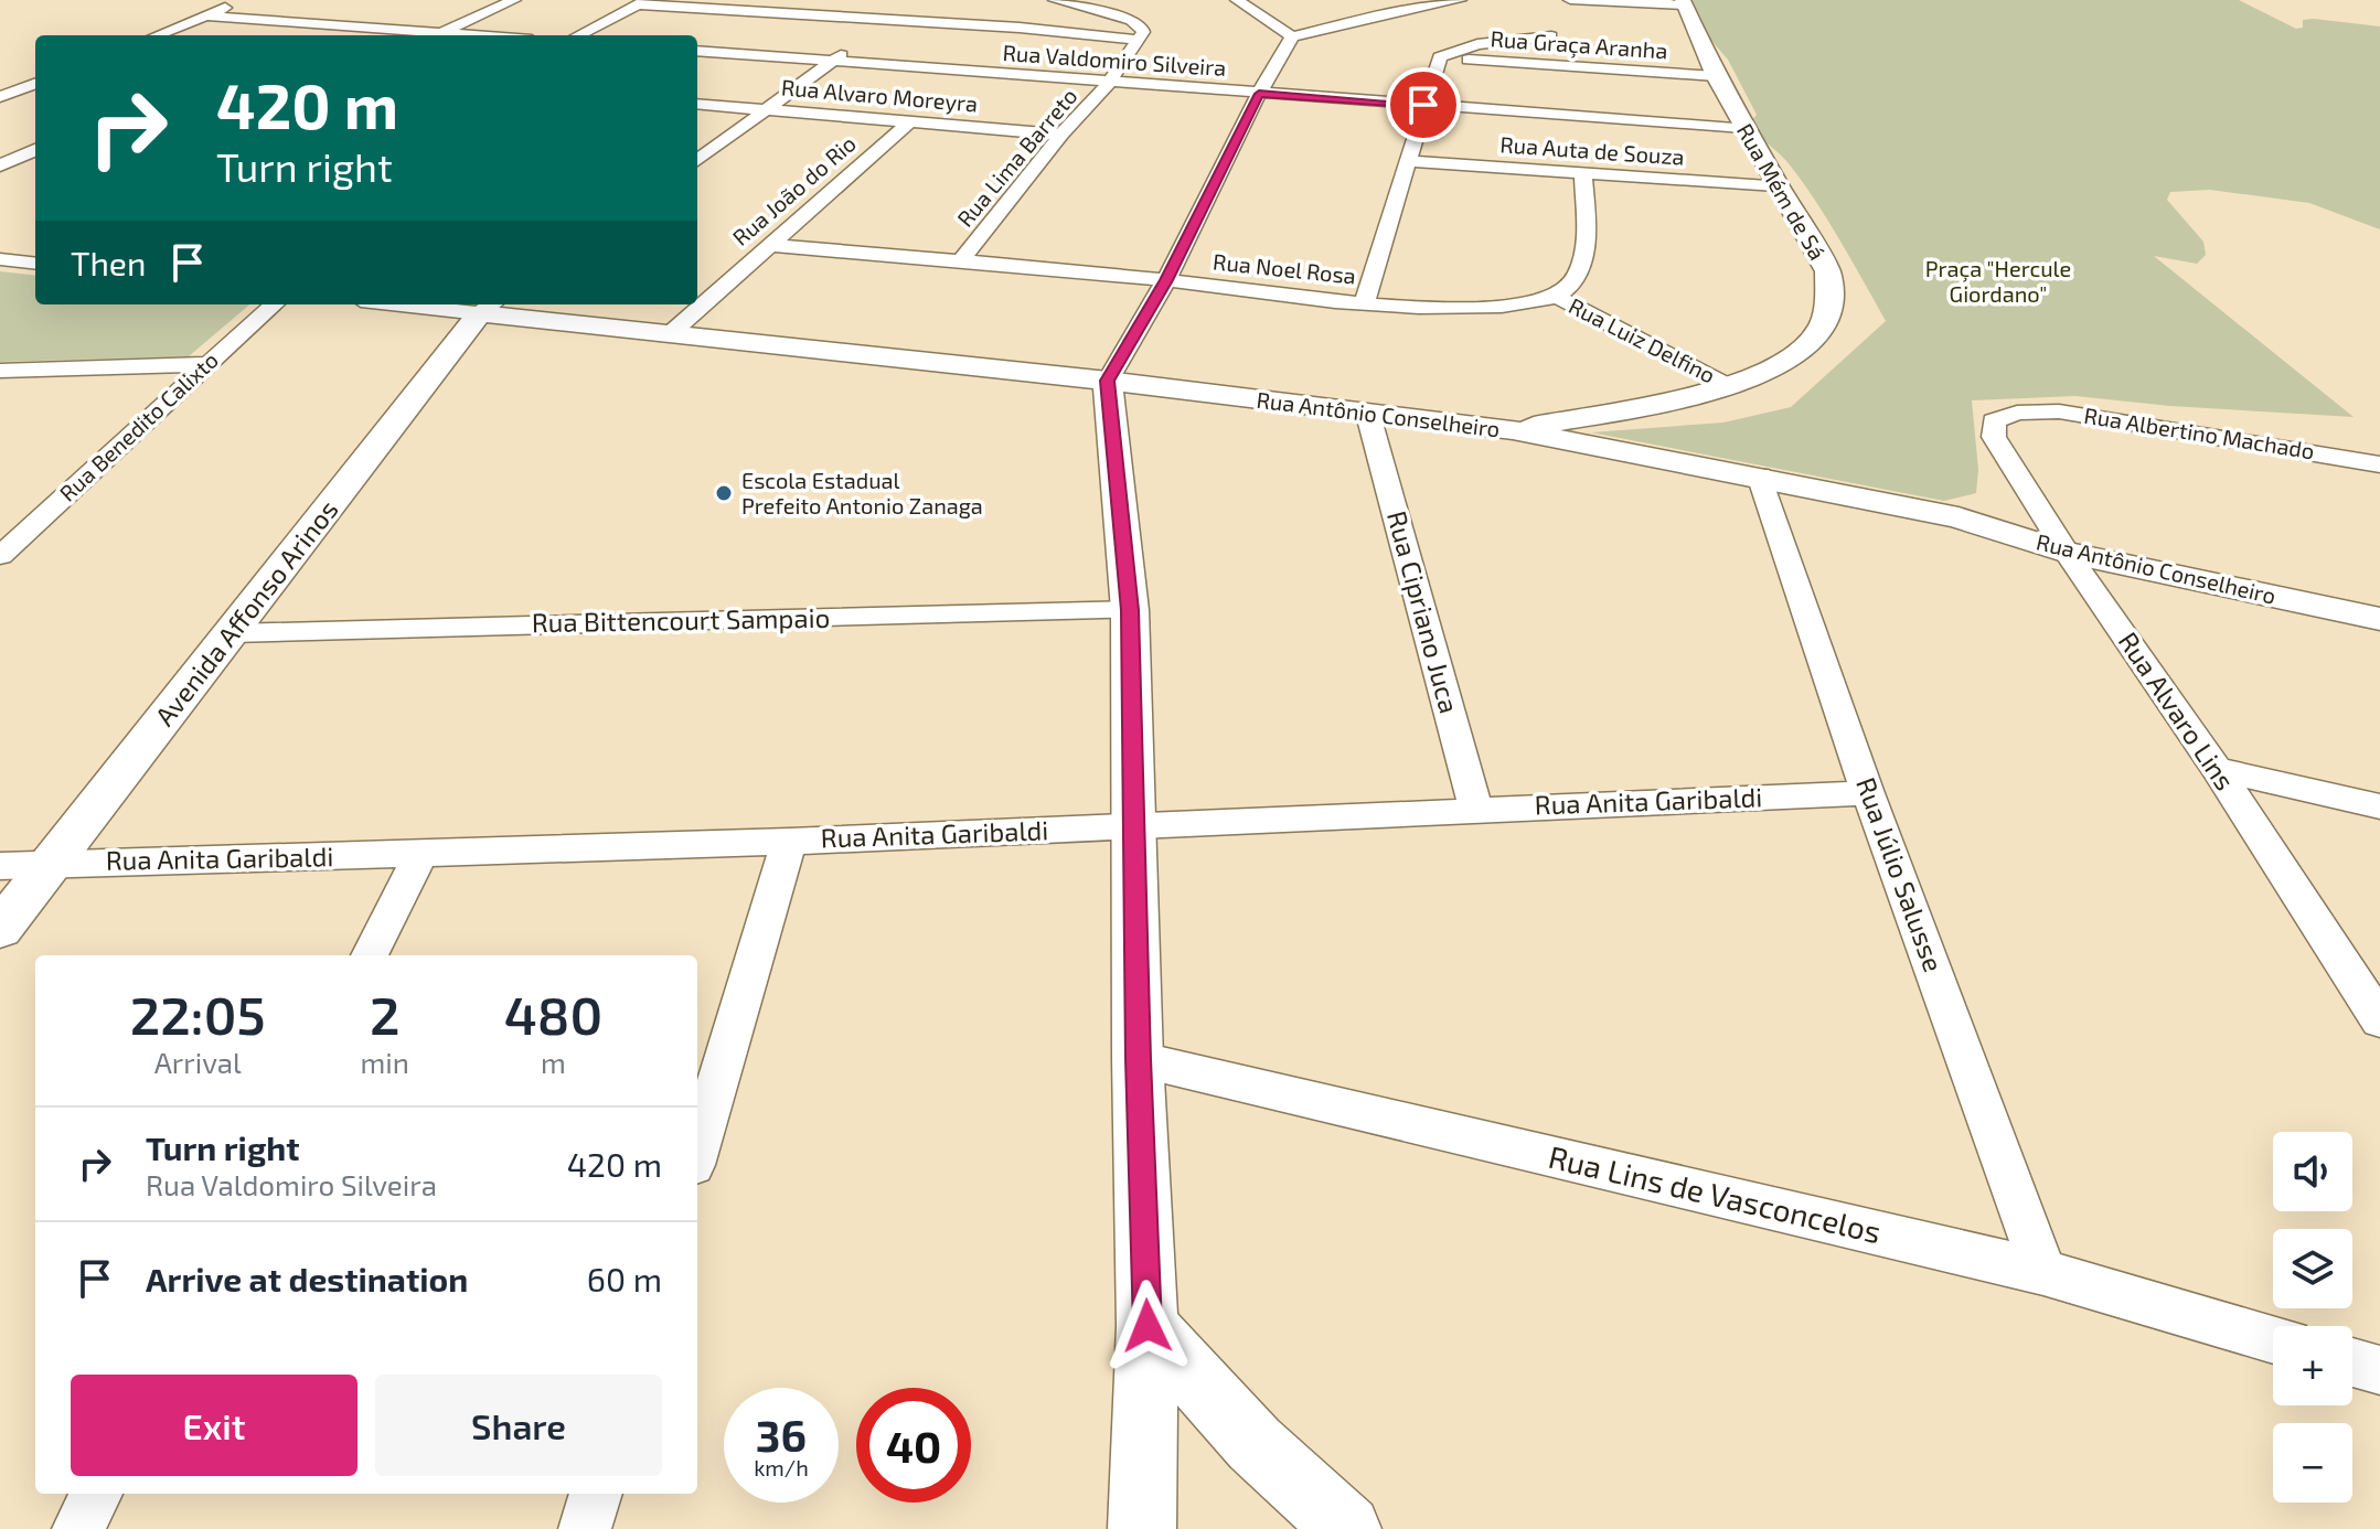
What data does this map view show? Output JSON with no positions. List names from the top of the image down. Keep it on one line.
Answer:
{"streets":{"street":["Rua Graça Aranha","Rua Valdomiro Silveira","Rua Alvaro Moreyra","Rua Auta de Souza","Rua Lima Barreto","Rua João do Rio","Rua Mém de Sá","Rua Noel Rosa","Rua Luiz Delfino","Rua Antônio Conselheiro","Rua Benedito Calixto","Rua Albertino Machado","Rua Cipriano Juca","Avenida Affonso Arinos","Rua Bittencourt Sampaio","Rua Alvaro Lins","Rua Anita Garibaldi","Rua Júlio Salusse","Rua Lins de Vasconcelos"]},"crossings":[["Rua Graça Aranha","Rua Mém de Sá"],["Rua Valdomiro Silveira","Rua Lima Barreto"],["Rua Valdomiro Silveira","Rua Mém de Sá"],["Rua Alvaro Moreyra","Rua Lima Barreto"],["Rua Alvaro Moreyra","Rua João do Rio"],["Rua Auta de Souza","Rua Mém de Sá"],["Rua Lima Barreto","Rua Noel Rosa"],["Rua João do Rio","Rua Noel Rosa"],["Rua João do Rio","Rua Antônio Conselheiro"],["Rua Mém de Sá","Rua Luiz Delfino"],["Rua Mém de Sá","Rua Antônio Conselheiro"],["Rua Noel Rosa","Rua Luiz Delfino"],["Rua Antônio Conselheiro","Rua Cipriano Juca"],["Rua Antônio Conselheiro","Avenida Affonso Arinos"],["Rua Antônio Conselheiro","Rua Alvaro Lins"],["Rua Antônio Conselheiro","Rua Júlio Salusse"],["Rua Albertino Machado","Rua Alvaro Lins"],["Rua Cipriano Juca","Rua Anita Garibaldi"],["Avenida Affonso Arinos","Rua Bittencourt Sampaio"],["Avenida Affonso Arinos","Rua Anita Garibaldi"],["Rua Anita Garibaldi","Rua Júlio Salusse"],["Rua Júlio Salusse","Rua Lins de Vasconcelos"]],"parks":["Praça \"Hercule Giordano\""],"places":["Escola Estadual Prefeito Antonio Zanaga"],"page":{"turn":["420 m","Turn right"],"then":"Then","eta":["22:05","Arrival","2","min","480","m"],"list":[{"name":"Turn right","note":"Rua Valdomiro Silveira","value":"420 m"},{"name":"Arrive at destination","value":"60 m"}],"map_buttons":["+","−"],"buttons":["Exit","Share"],"speed":"36 km/h","limit":"40"}}
